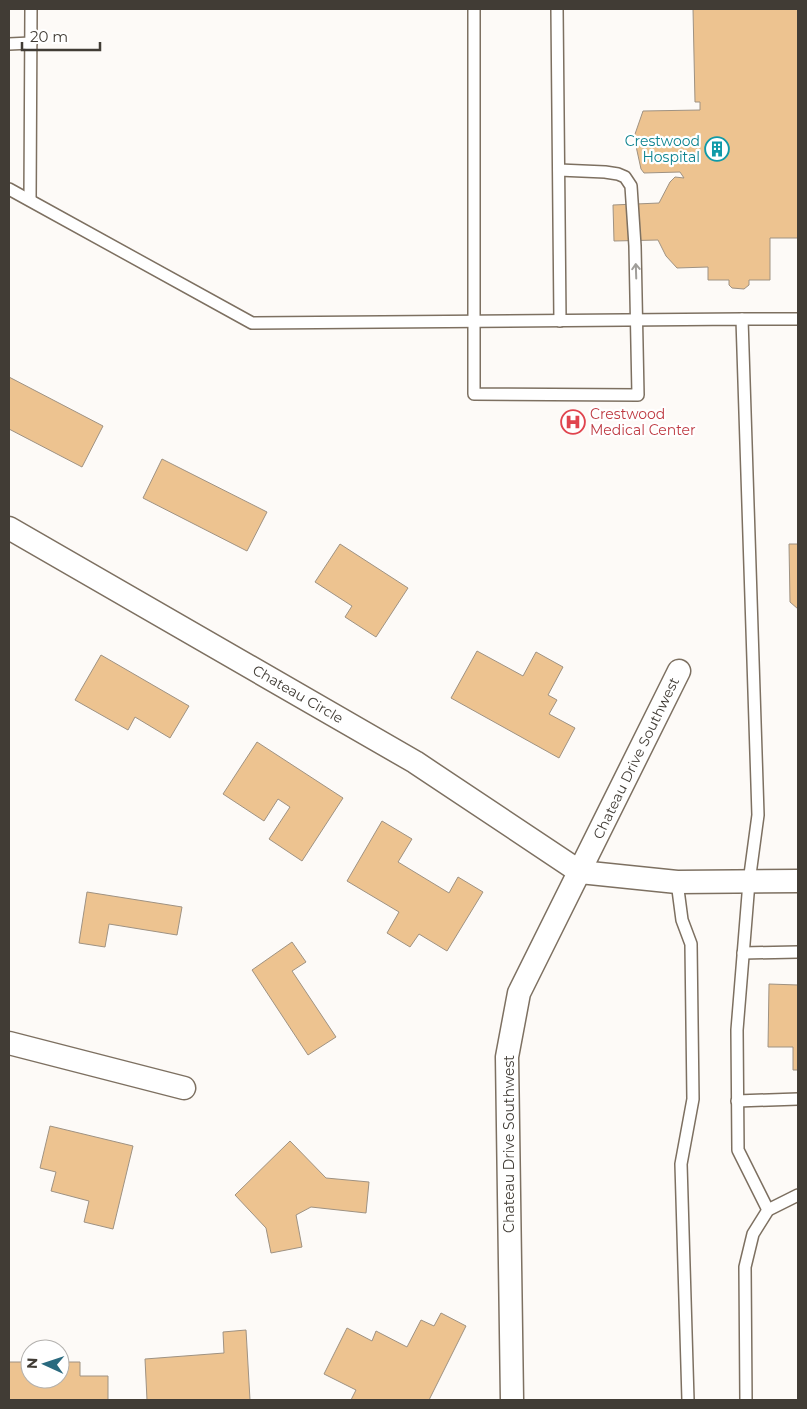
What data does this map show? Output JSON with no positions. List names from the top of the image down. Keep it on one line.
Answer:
{"streets":{"street":["Chateau Circle","Chateau Drive Southwest"]},"crossings":[["Chateau Circle","Chateau Drive Southwest"]],"places":{"building":["Crestwood Hospital"],"hospital":["Crestwood Medical Center"]},"scale_bar":"20 m","north":"left"}
